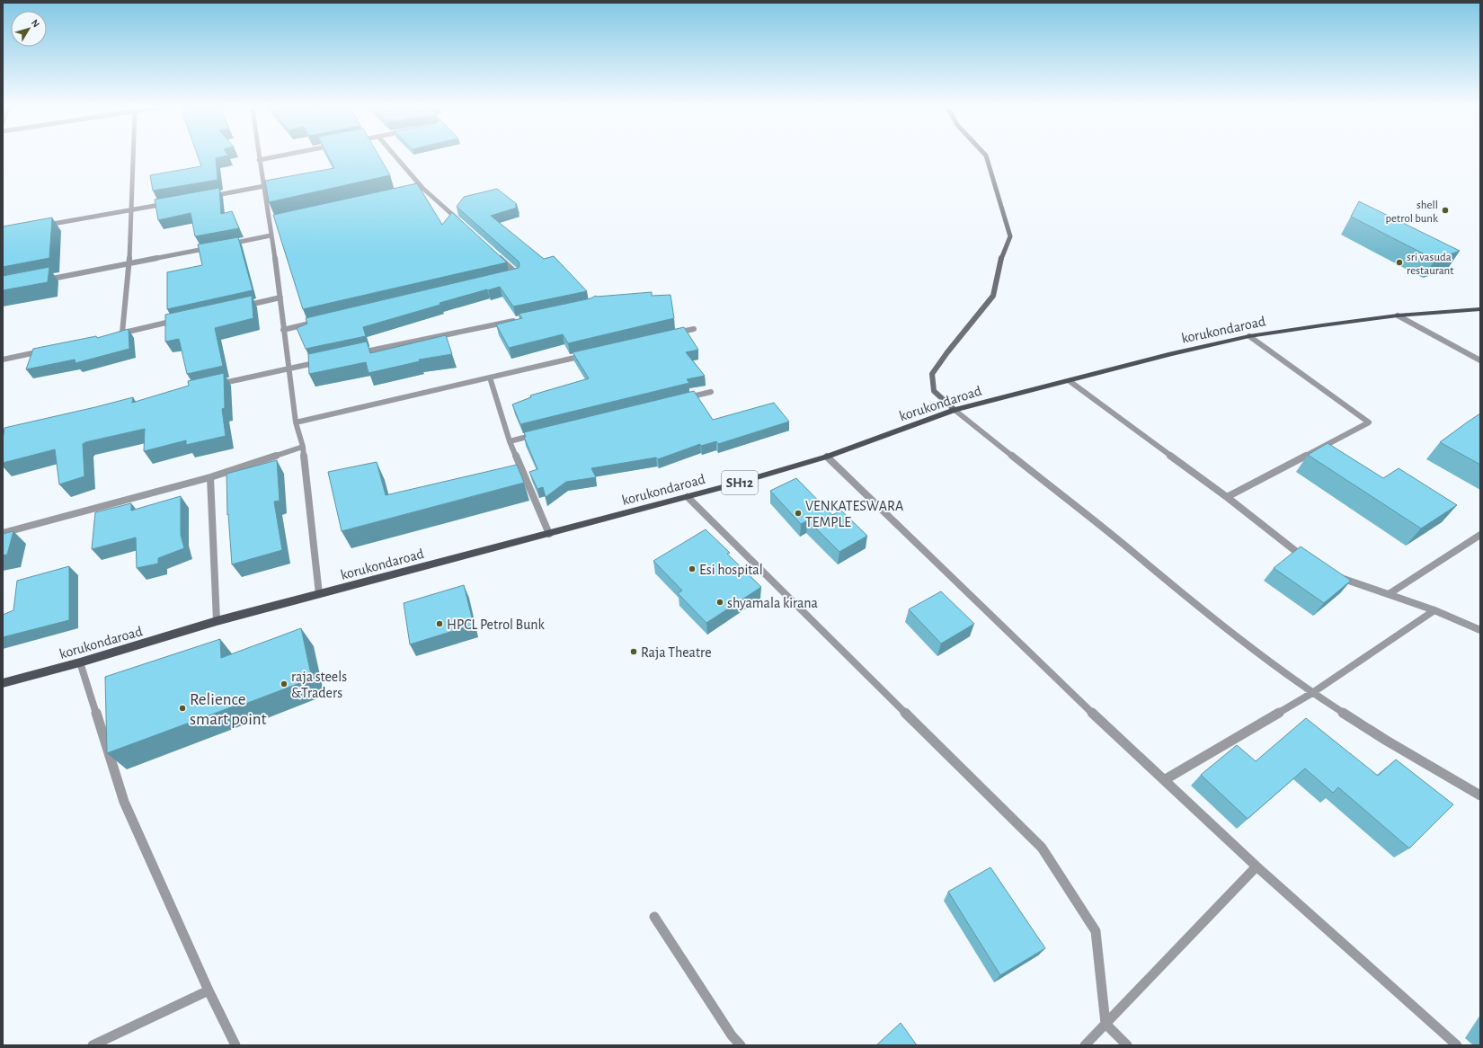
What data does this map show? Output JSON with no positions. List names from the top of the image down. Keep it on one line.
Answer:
{"streets":{"main road":["korukondaroad","SH12"]},"places":["shell petrol bunk","sri vasuda restaurant","VENKATESWARA TEMPLE","Esi hospital","shyamala kirana","HPCL Petrol Bunk","Raja Theatre","raja steels &Traders","Relience smart point"],"north":"top right"}
